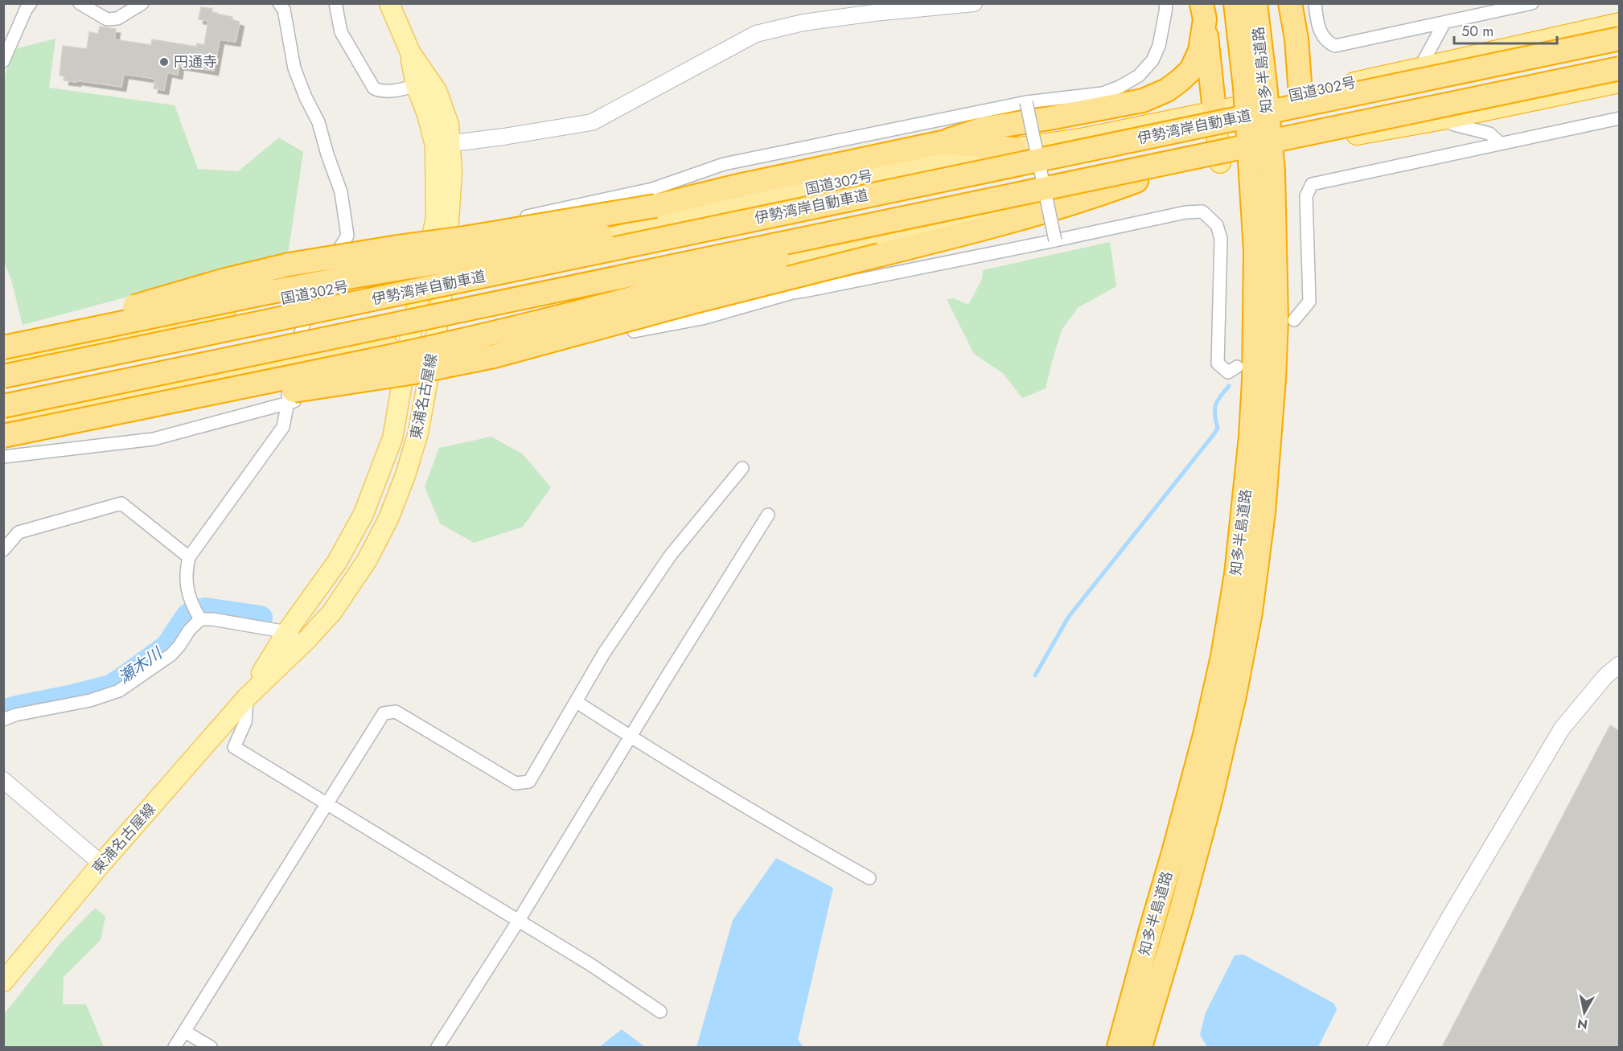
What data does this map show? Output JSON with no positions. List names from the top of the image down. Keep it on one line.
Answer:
{"streets":{"highway":["知多半島道路","国道302号","伊勢湾岸自動車道"],"main road":["東浦名古屋線"]},"crossings":[["国道302号","東浦名古屋線"]],"water":["瀬木川"],"places":["円通寺"],"scale_bar":"50 m","north":"bottom"}
